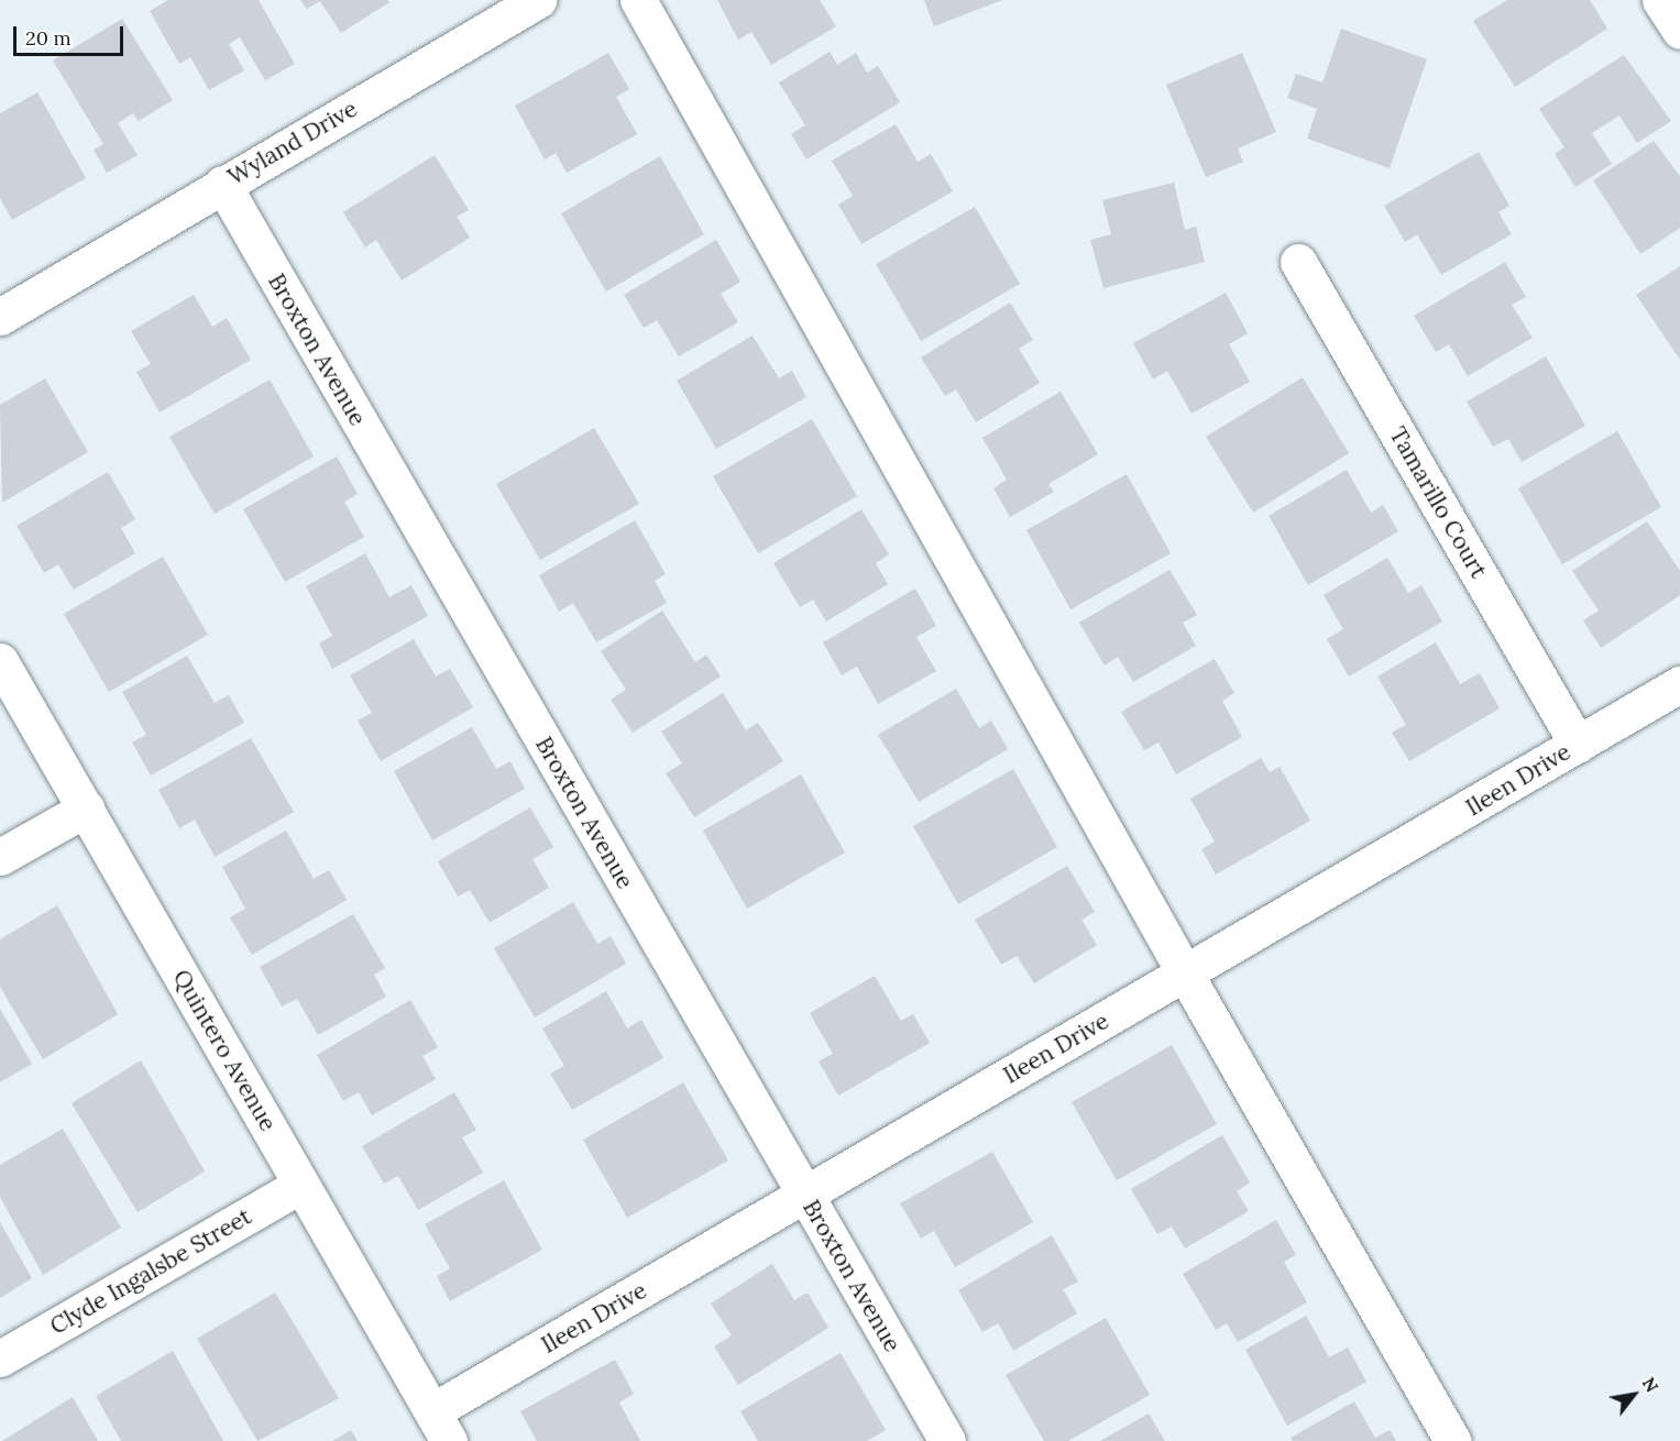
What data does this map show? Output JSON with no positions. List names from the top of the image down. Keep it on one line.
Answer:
{"streets":{"street":["Wyland Drive","Broxton Avenue","Tamarillo Court","Ileen Drive","Quintero Avenue","Clyde Ingalsbe Street"]},"crossings":[["Wyland Drive","Broxton Avenue"],["Broxton Avenue","Ileen Drive"],["Tamarillo Court","Ileen Drive"],["Ileen Drive","Quintero Avenue"],["Quintero Avenue","Clyde Ingalsbe Street"]],"scale_bar":"20 m","north":"top right"}
